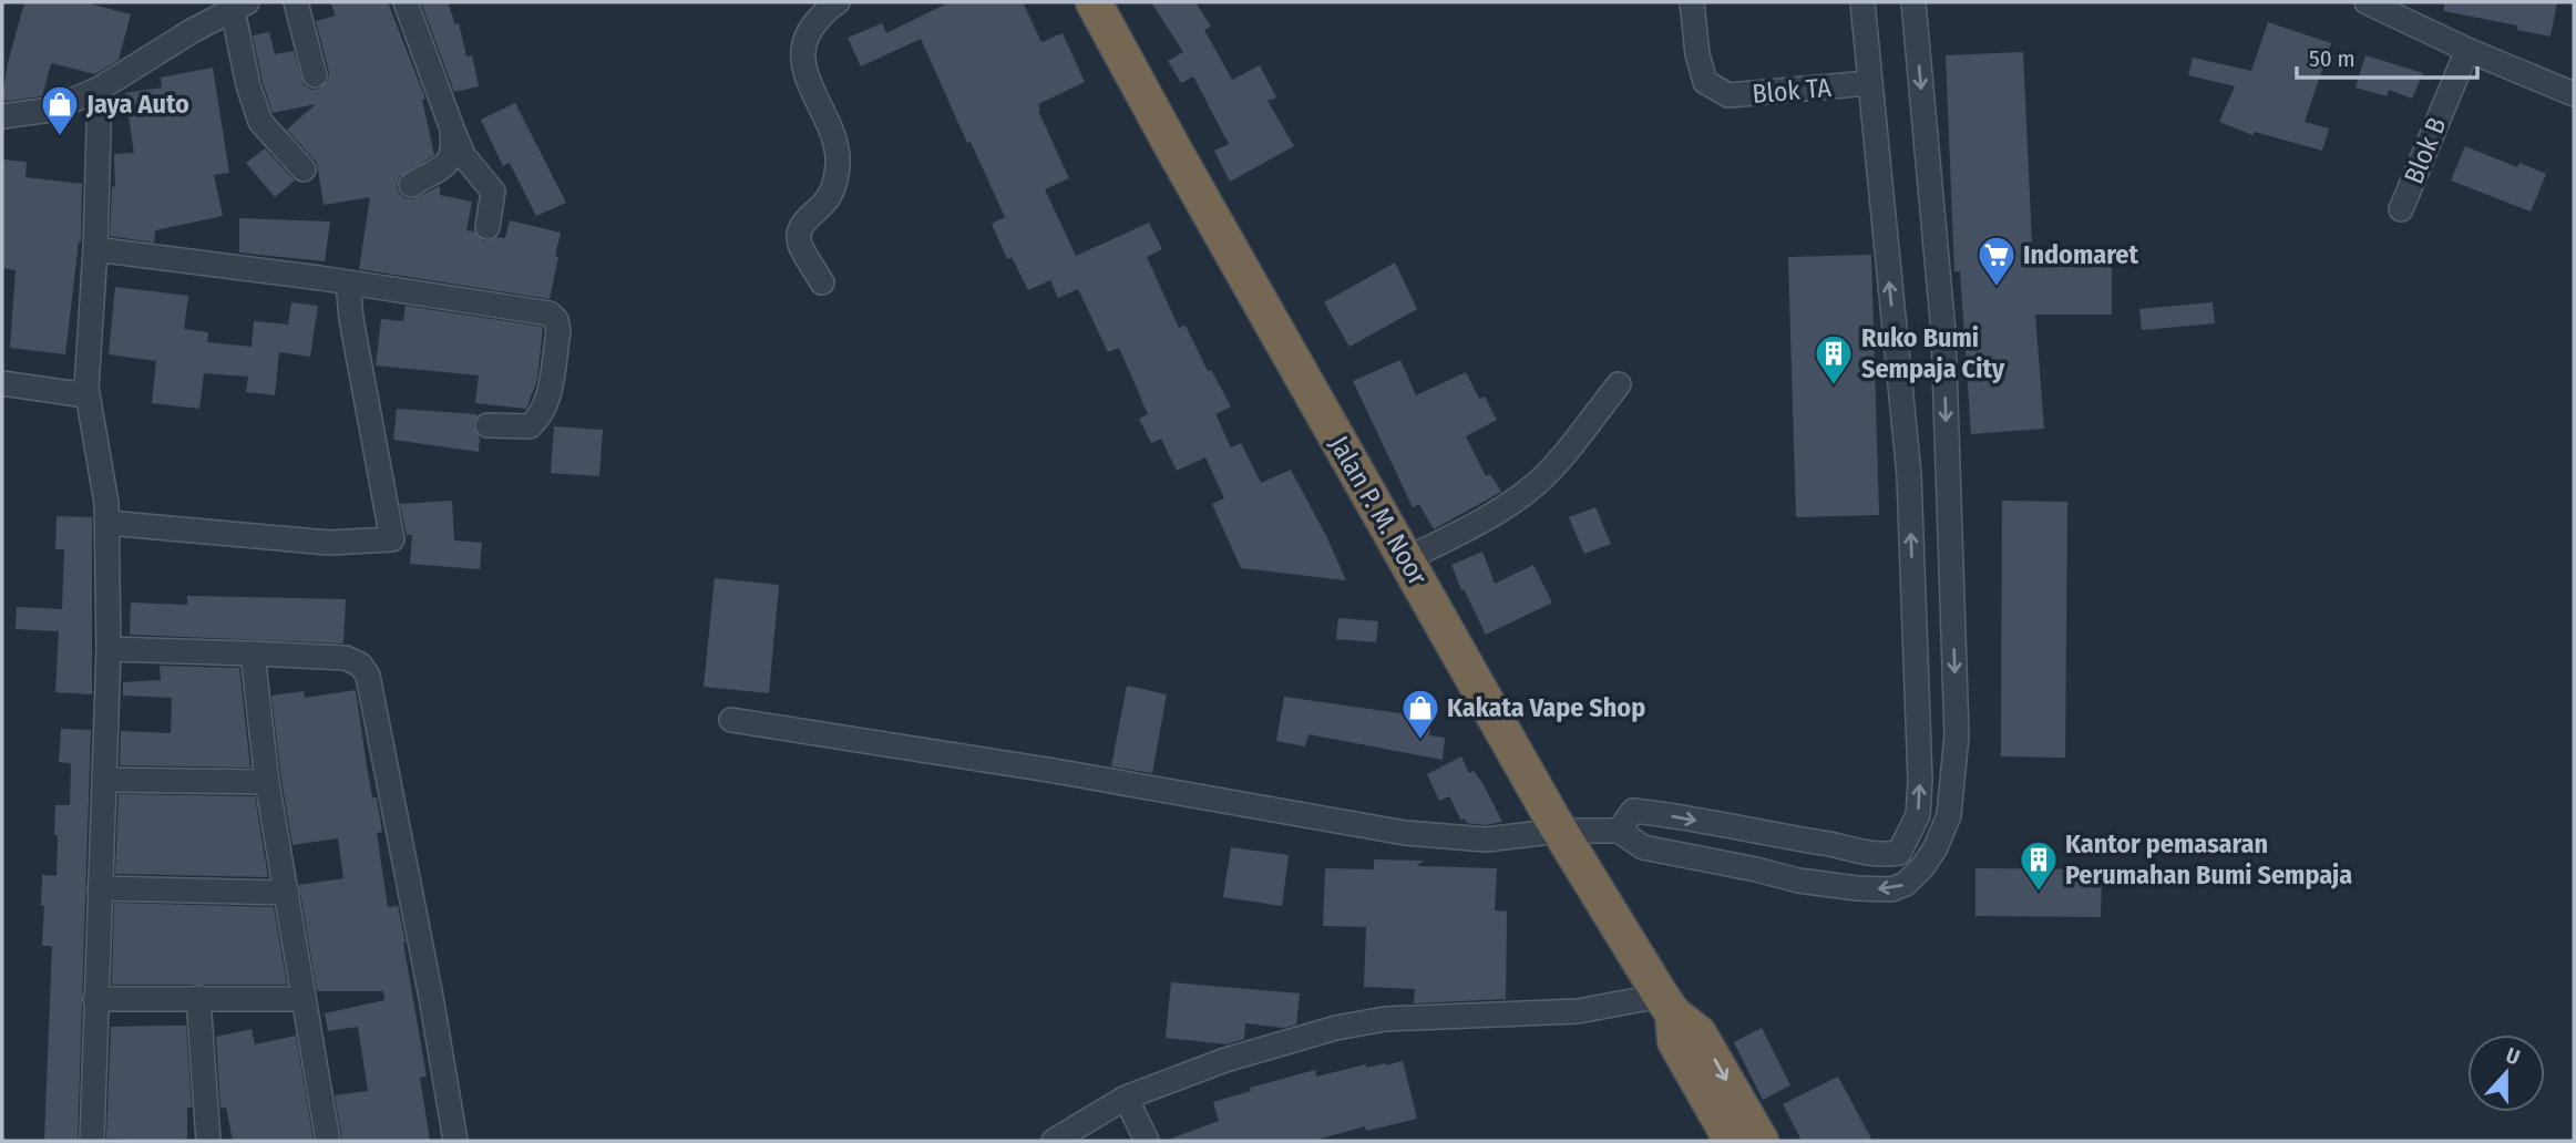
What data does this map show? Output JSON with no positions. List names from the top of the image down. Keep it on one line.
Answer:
{"streets":{"highway":["Jalan P. M. Noor"],"street":["Blok TA","Blok B"]},"places":{"shop":["Jaya Auto","Kakata Vape Shop"],"supermarket":["Indomaret"],"building":["Ruko Bumi Sempaja City","Kantor pemasaran Perumahan Bumi Sempaja"]},"scale_bar":"50 m","north":"top"}
